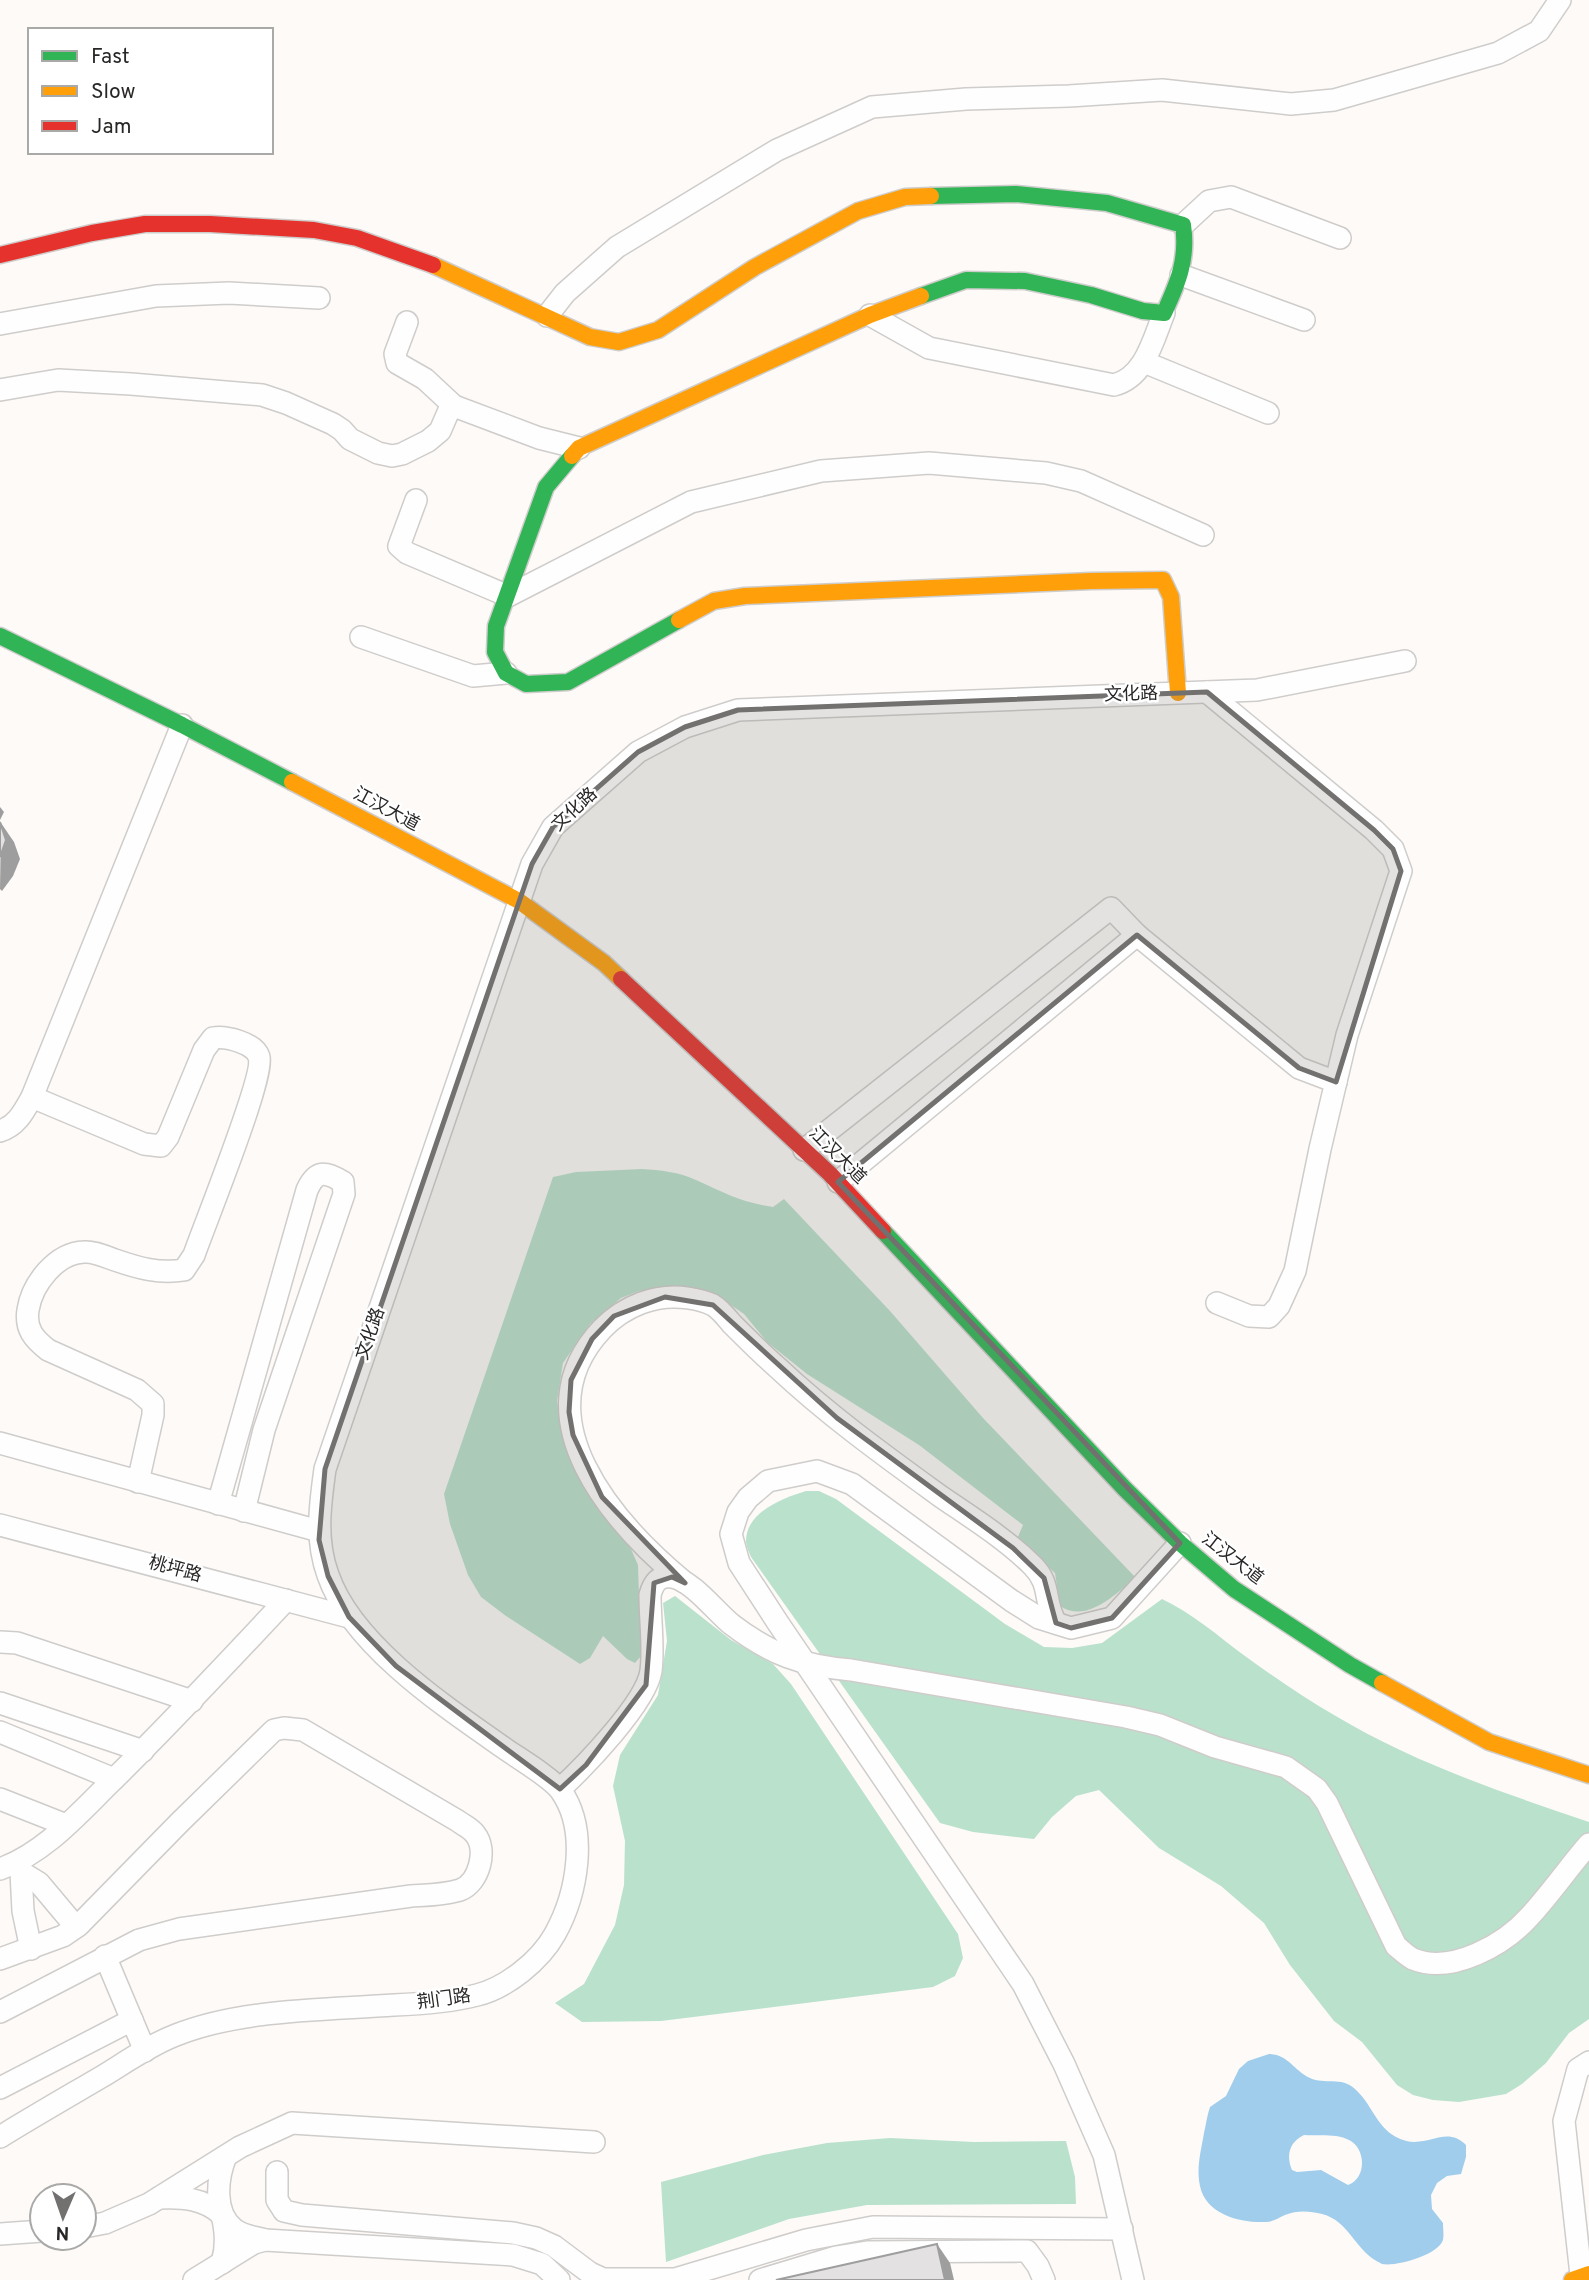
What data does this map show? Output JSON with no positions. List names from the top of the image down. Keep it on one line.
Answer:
{"streets":{"street":["文化路","江汉大道","桃坪路","荆门路"]},"crossings":[["文化路","江汉大道"],["文化路","桃坪路"]],"legend":["Fast","Slow","Jam"],"north":"bottom"}
